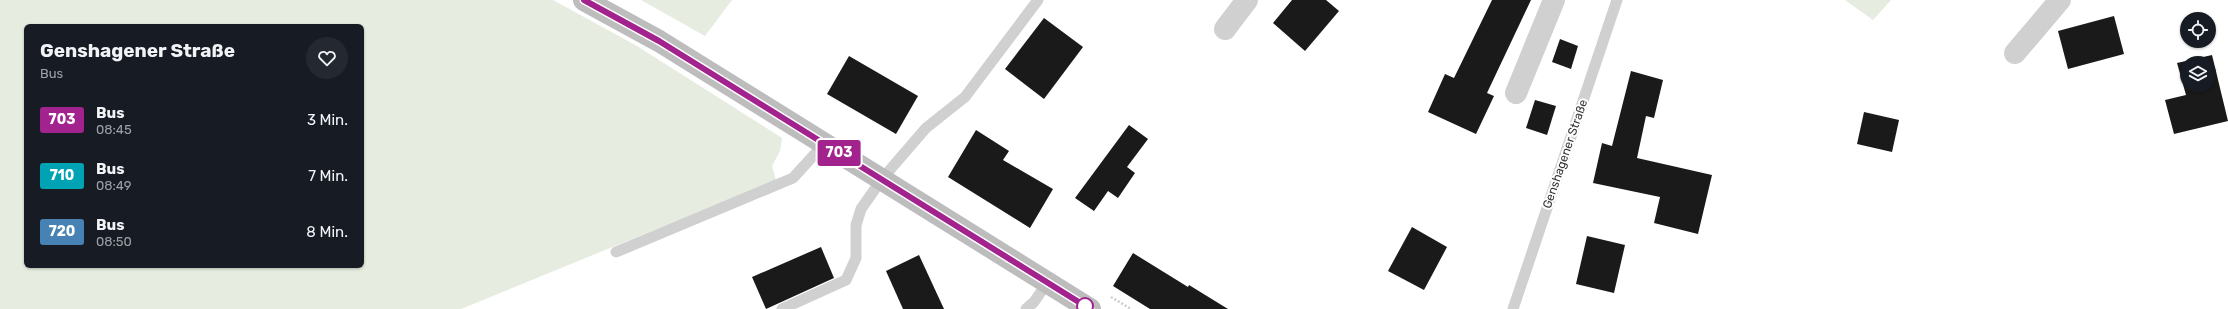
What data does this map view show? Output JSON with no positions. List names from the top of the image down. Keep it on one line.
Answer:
{"streets":{"lane":["Genshagener Straße"]},"lines":["bus line 703"],"page":{"on_map":"703","heading":["Genshagener Straße","Bus"],"list":[{"mark":"703","name":"Bus","note":"08:45","value":"3 Min."},{"mark":"710","name":"Bus","note":"08:49","value":"7 Min."},{"mark":"720","name":"Bus","note":"08:50","value":"8 Min."}]}}
